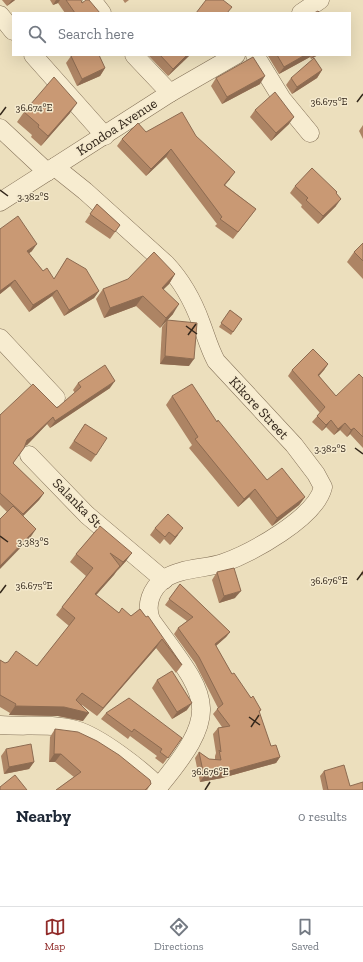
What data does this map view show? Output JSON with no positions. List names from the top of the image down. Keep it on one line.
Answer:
{"streets":{"street":["Kondoa Avenue","Kikore Street","Salanka St"]},"crossings":[["Kondoa Avenue","Kikore Street"],["Kikore Street","Salanka St"]],"page":{"search":"Search here","heading":["Nearby","0 results"],"nav":["Map","Directions","Saved"]},"coordinates":["36.675°E","36.674°E","3.382°S","3.383°S","36.676°E"]}
